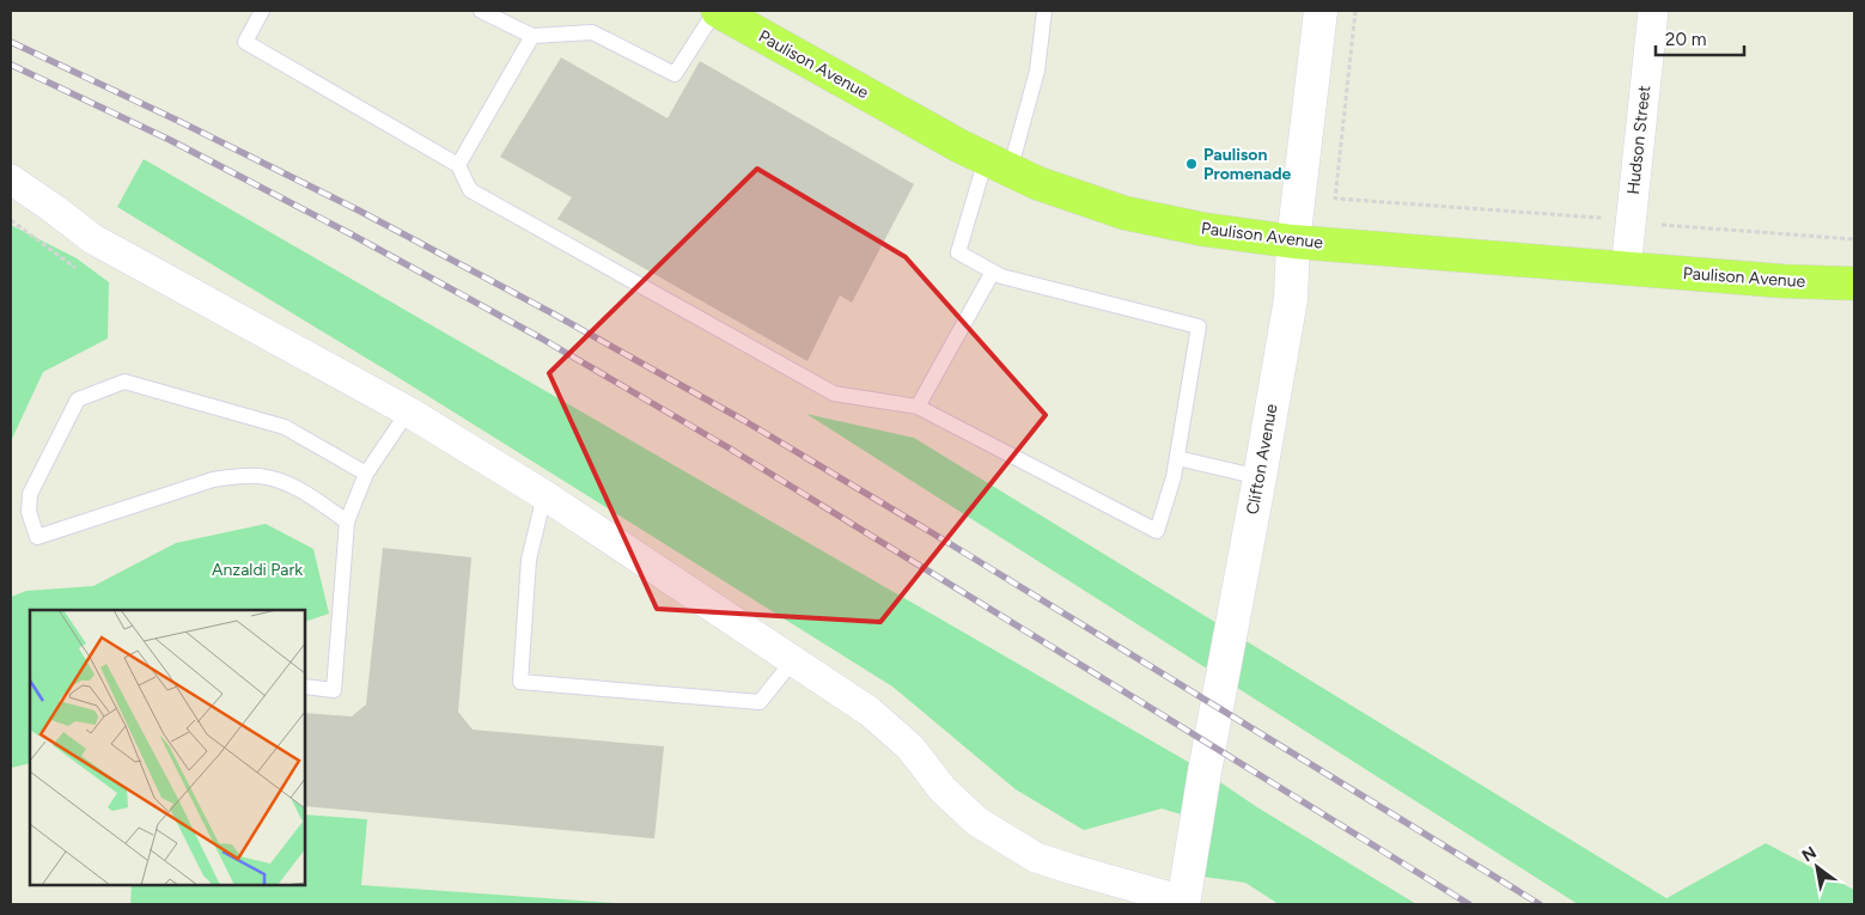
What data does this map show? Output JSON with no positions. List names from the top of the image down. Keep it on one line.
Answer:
{"streets":{"main road":["Paulison Avenue","Clifton Avenue"],"street":["Hudson Street"]},"crossings":[["Paulison Avenue","Hudson Street"],["Paulison Avenue","Clifton Avenue"]],"parks":["Anzaldi Park"],"places":["Paulison Promenade"],"scale_bar":"20 m","north":"top left"}
